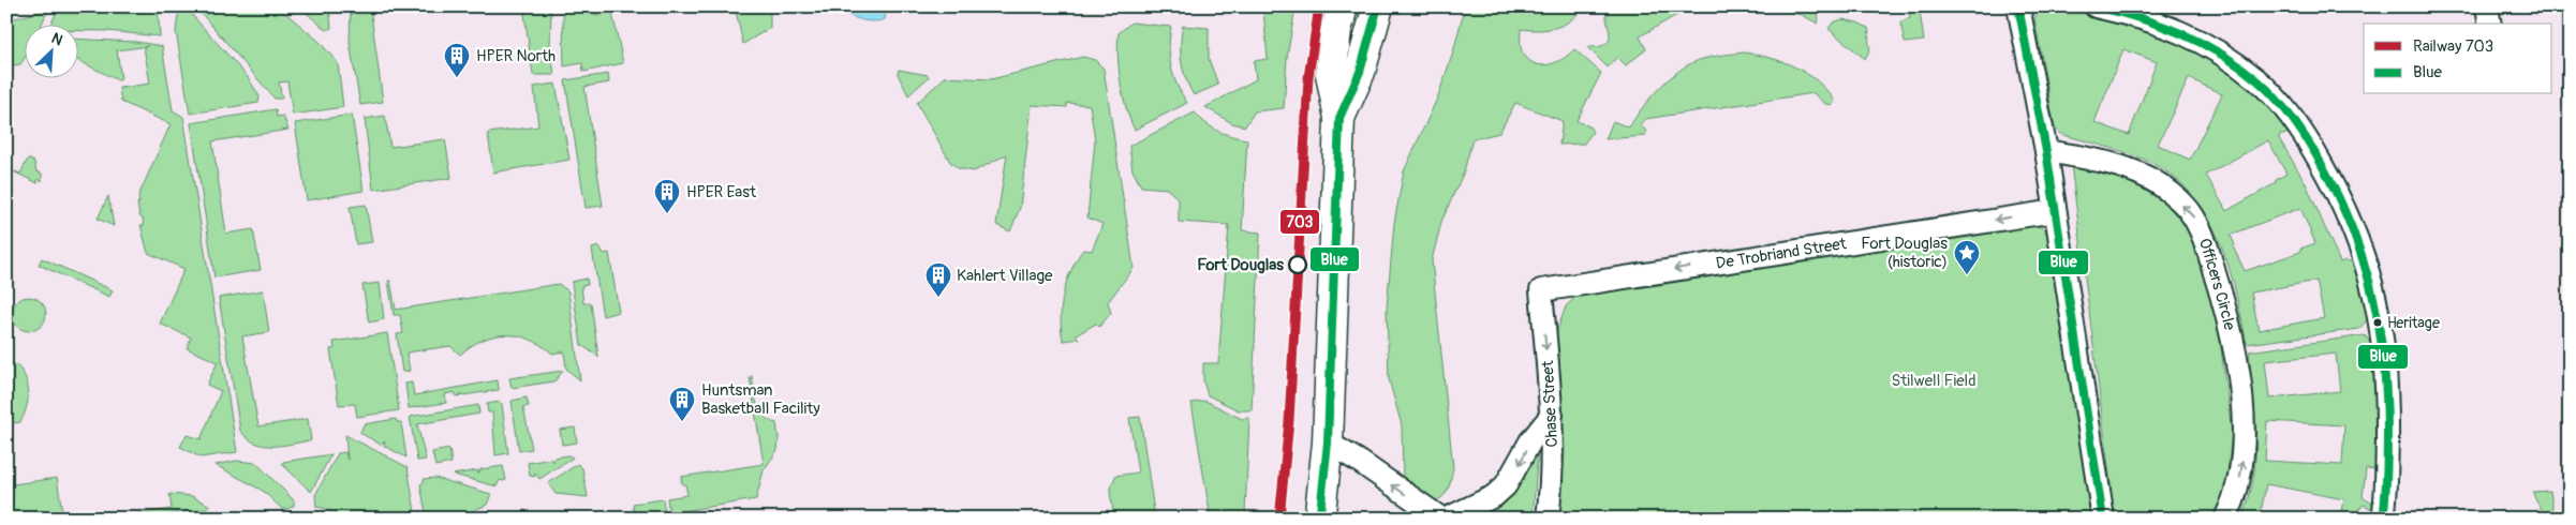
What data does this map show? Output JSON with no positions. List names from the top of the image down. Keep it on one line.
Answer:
{"streets":{"street":["De Trobriand Street","Officers Circle","Chase Street"]},"crossings":[["De Trobriand Street","Chase Street"]],"one_way":["De Trobriand Street","Chase Street"],"parks":["Stilwell Field"],"places":{"building":["HPER North","HPER East","Kahlert Village","Huntsman Basketball Facility"],"other":["Fort Douglas","Heritage"],"place":["Fort Douglas (historic)"]},"lines":["rail line 703","transit line Blue"],"legend":["Railway 703","Blue"],"north":"top right"}
